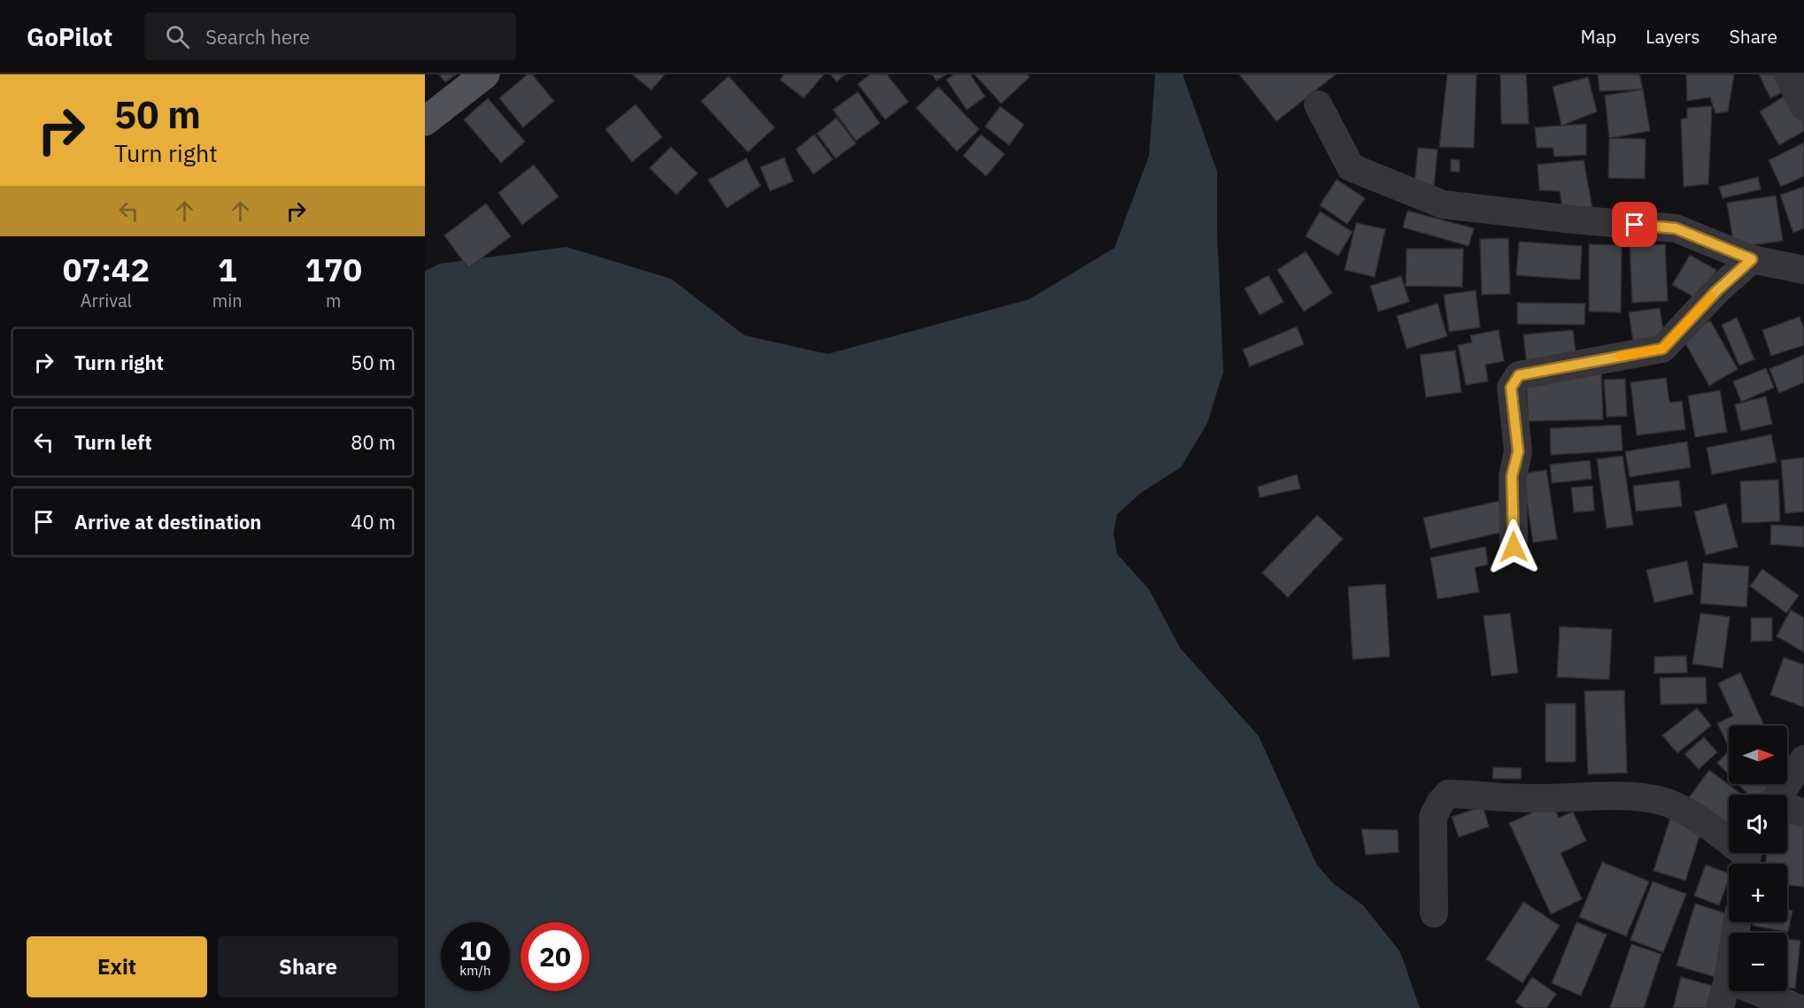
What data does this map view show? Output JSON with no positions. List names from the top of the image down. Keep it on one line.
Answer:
{"north":"right","page":{"header":"GoPilot","search":"Search here","nav":["Map","Layers","Share"],"turn":["50 m","Turn right"],"eta":["07:42","Arrival","1","min","170","m"],"list":[{"name":"Turn right","value":"50 m"},{"name":"Turn left","value":"80 m"},{"name":"Arrive at destination","value":"40 m"}],"map_buttons":["+","−"],"speed":"10 km/h","limit":"20","buttons":["Exit","Share"]}}
